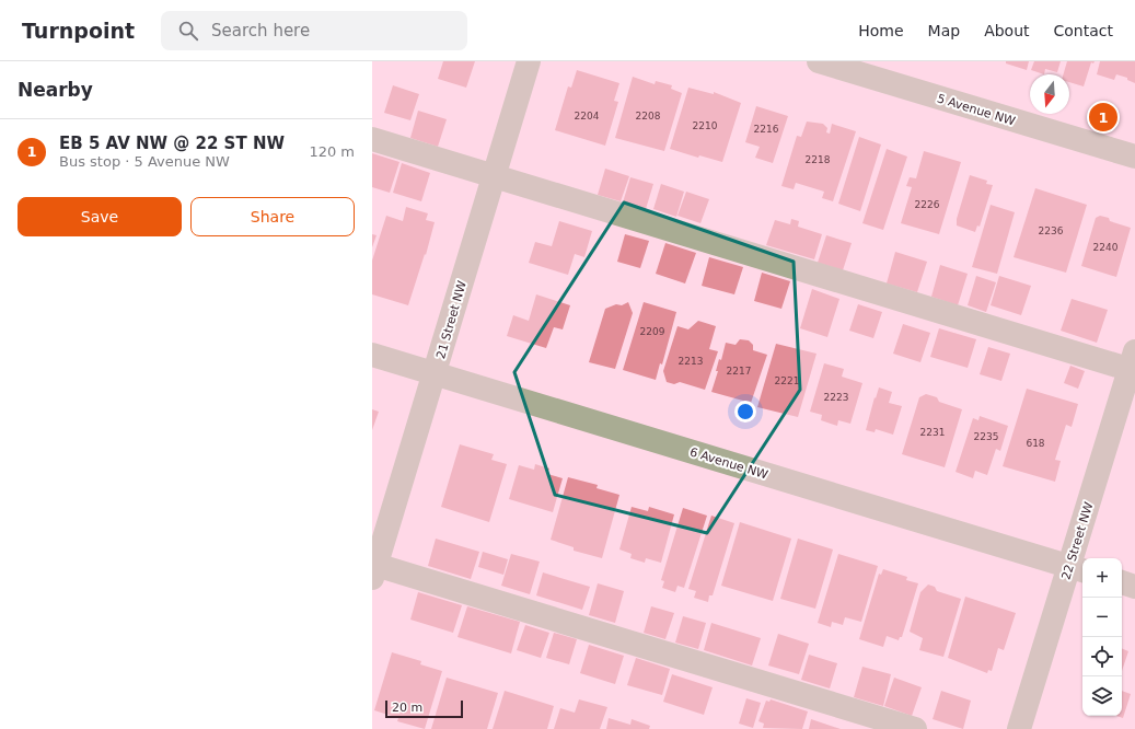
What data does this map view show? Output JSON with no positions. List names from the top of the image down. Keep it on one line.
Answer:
{"streets":{"street":["5 Avenue NW","21 Street NW","6 Avenue NW","22 Street NW"]},"crossings":[["21 Street NW","6 Avenue NW"],["6 Avenue NW","22 Street NW"]],"house_numbers":["2204","2208","2210","2216","2218","2226","2236","2240","2209","2213","2217","2221","2223","2231","2235","618"],"scale_bar":"20 m","north":"bottom","page":{"header":"Turnpoint","search":"Search here","nav":["Home","Map","About","Contact"],"heading":"Nearby","pins":"1","list":[{"mark":"1","name":"EB 5 AV NW @ 22 ST NW","note":"Bus stop · 5 Avenue NW","value":"120 m"}],"buttons":["Save","Share"],"map_buttons":["+","−"],"scale":"20 m"}}
